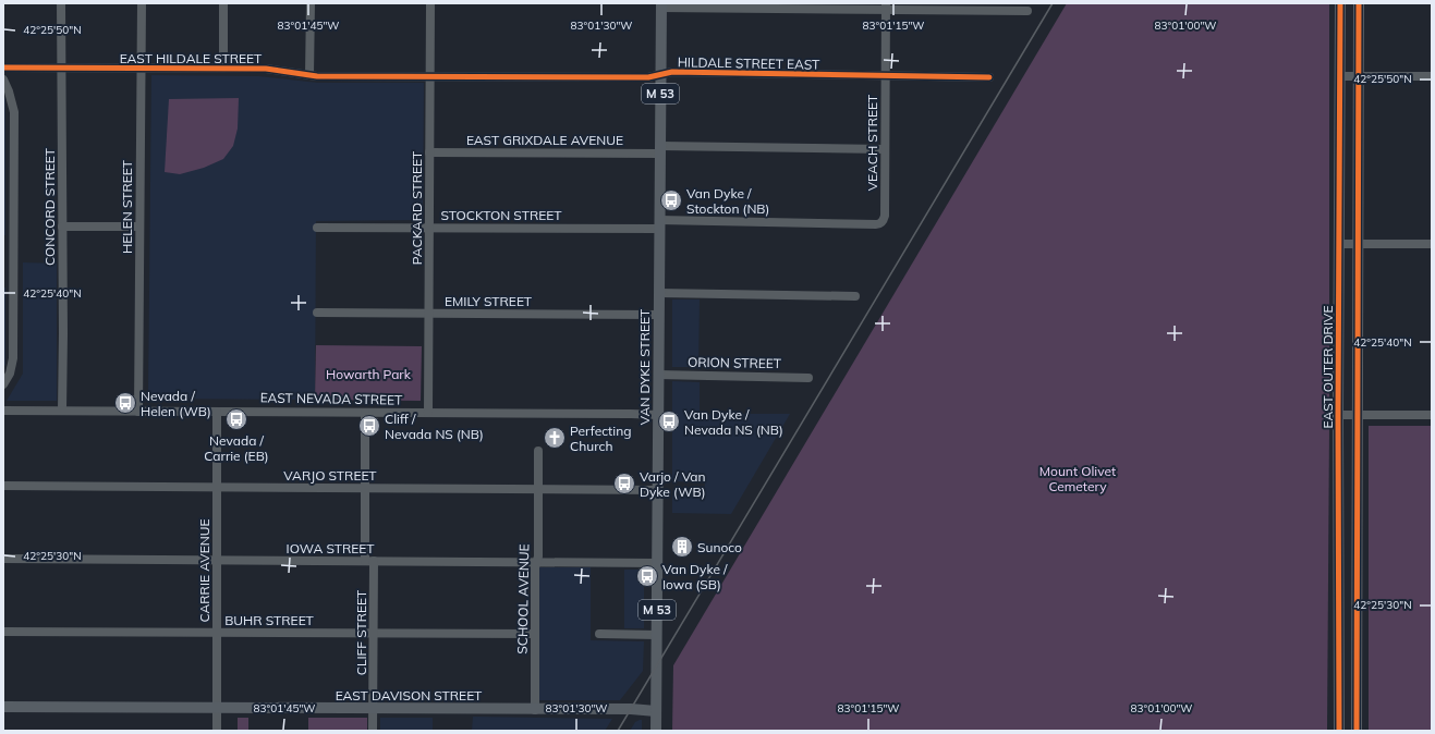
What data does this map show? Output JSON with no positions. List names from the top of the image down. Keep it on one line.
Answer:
{"streets":{"main road":["M 53","VAN DYKE STREET","EAST OUTER DRIVE","EAST DAVISON STREET"],"street":["EAST HILDALE STREET","HILDALE STREET EAST","EAST GRIXDALE AVENUE","VEACH STREET","CONCORD STREET","HELEN STREET","PACKARD STREET","STOCKTON STREET","EMILY STREET","ORION STREET","EAST NEVADA STREET","VARJO STREET","IOWA STREET","CARRIE AVENUE","SCHOOL AVENUE","BUHR STREET","CLIFF STREET"]},"crossings":[["EAST HILDALE STREET","HILDALE STREET EAST"],["EAST HILDALE STREET","CONCORD STREET"],["EAST HILDALE STREET","HELEN STREET"],["EAST HILDALE STREET","PACKARD STREET"],["HILDALE STREET EAST","VEACH STREET"],["HILDALE STREET EAST","PACKARD STREET"],["HILDALE STREET EAST","VAN DYKE STREET"],["EAST GRIXDALE AVENUE","VEACH STREET"],["EAST GRIXDALE AVENUE","PACKARD STREET"],["EAST GRIXDALE AVENUE","VAN DYKE STREET"],["VEACH STREET","STOCKTON STREET"],["CONCORD STREET","EAST NEVADA STREET"],["HELEN STREET","EAST NEVADA STREET"],["PACKARD STREET","STOCKTON STREET"],["PACKARD STREET","EMILY STREET"],["PACKARD STREET","EAST NEVADA STREET"],["STOCKTON STREET","VAN DYKE STREET"],["EMILY STREET","VAN DYKE STREET"],["ORION STREET","VAN DYKE STREET"],["VAN DYKE STREET","EAST NEVADA STREET"],["VAN DYKE STREET","VARJO STREET"],["VAN DYKE STREET","IOWA STREET"],["VAN DYKE STREET","EAST DAVISON STREET"],["EAST NEVADA STREET","CARRIE AVENUE"],["EAST NEVADA STREET","CLIFF STREET"],["VARJO STREET","CARRIE AVENUE"],["VARJO STREET","SCHOOL AVENUE"],["VARJO STREET","CLIFF STREET"],["IOWA STREET","CARRIE AVENUE"],["IOWA STREET","SCHOOL AVENUE"],["IOWA STREET","CLIFF STREET"],["CARRIE AVENUE","BUHR STREET"],["CARRIE AVENUE","EAST DAVISON STREET"],["SCHOOL AVENUE","BUHR STREET"],["SCHOOL AVENUE","EAST DAVISON STREET"],["BUHR STREET","CLIFF STREET"],["CLIFF STREET","EAST DAVISON STREET"]],"parks":["Howarth Park","Mount Olivet Cemetery"],"places":{"bus stop":["Van Dyke / Stockton (NB)","Nevada / Helen (WB)","Nevada / Carrie (EB)","Van Dyke / Nevada NS (NB)","Cliff / Nevada NS (NB)","Varjo / Van Dyke (WB)","Van Dyke / Iowa (SB)"],"church":["Perfecting Church"],"building":["Sunoco"]},"coordinates":["83°01'45\"W","83°01'30\"W","83°01'15\"W","83°01'00\"W","42°25'50\"N","42°25'40\"N","42°25'30\"N"]}
